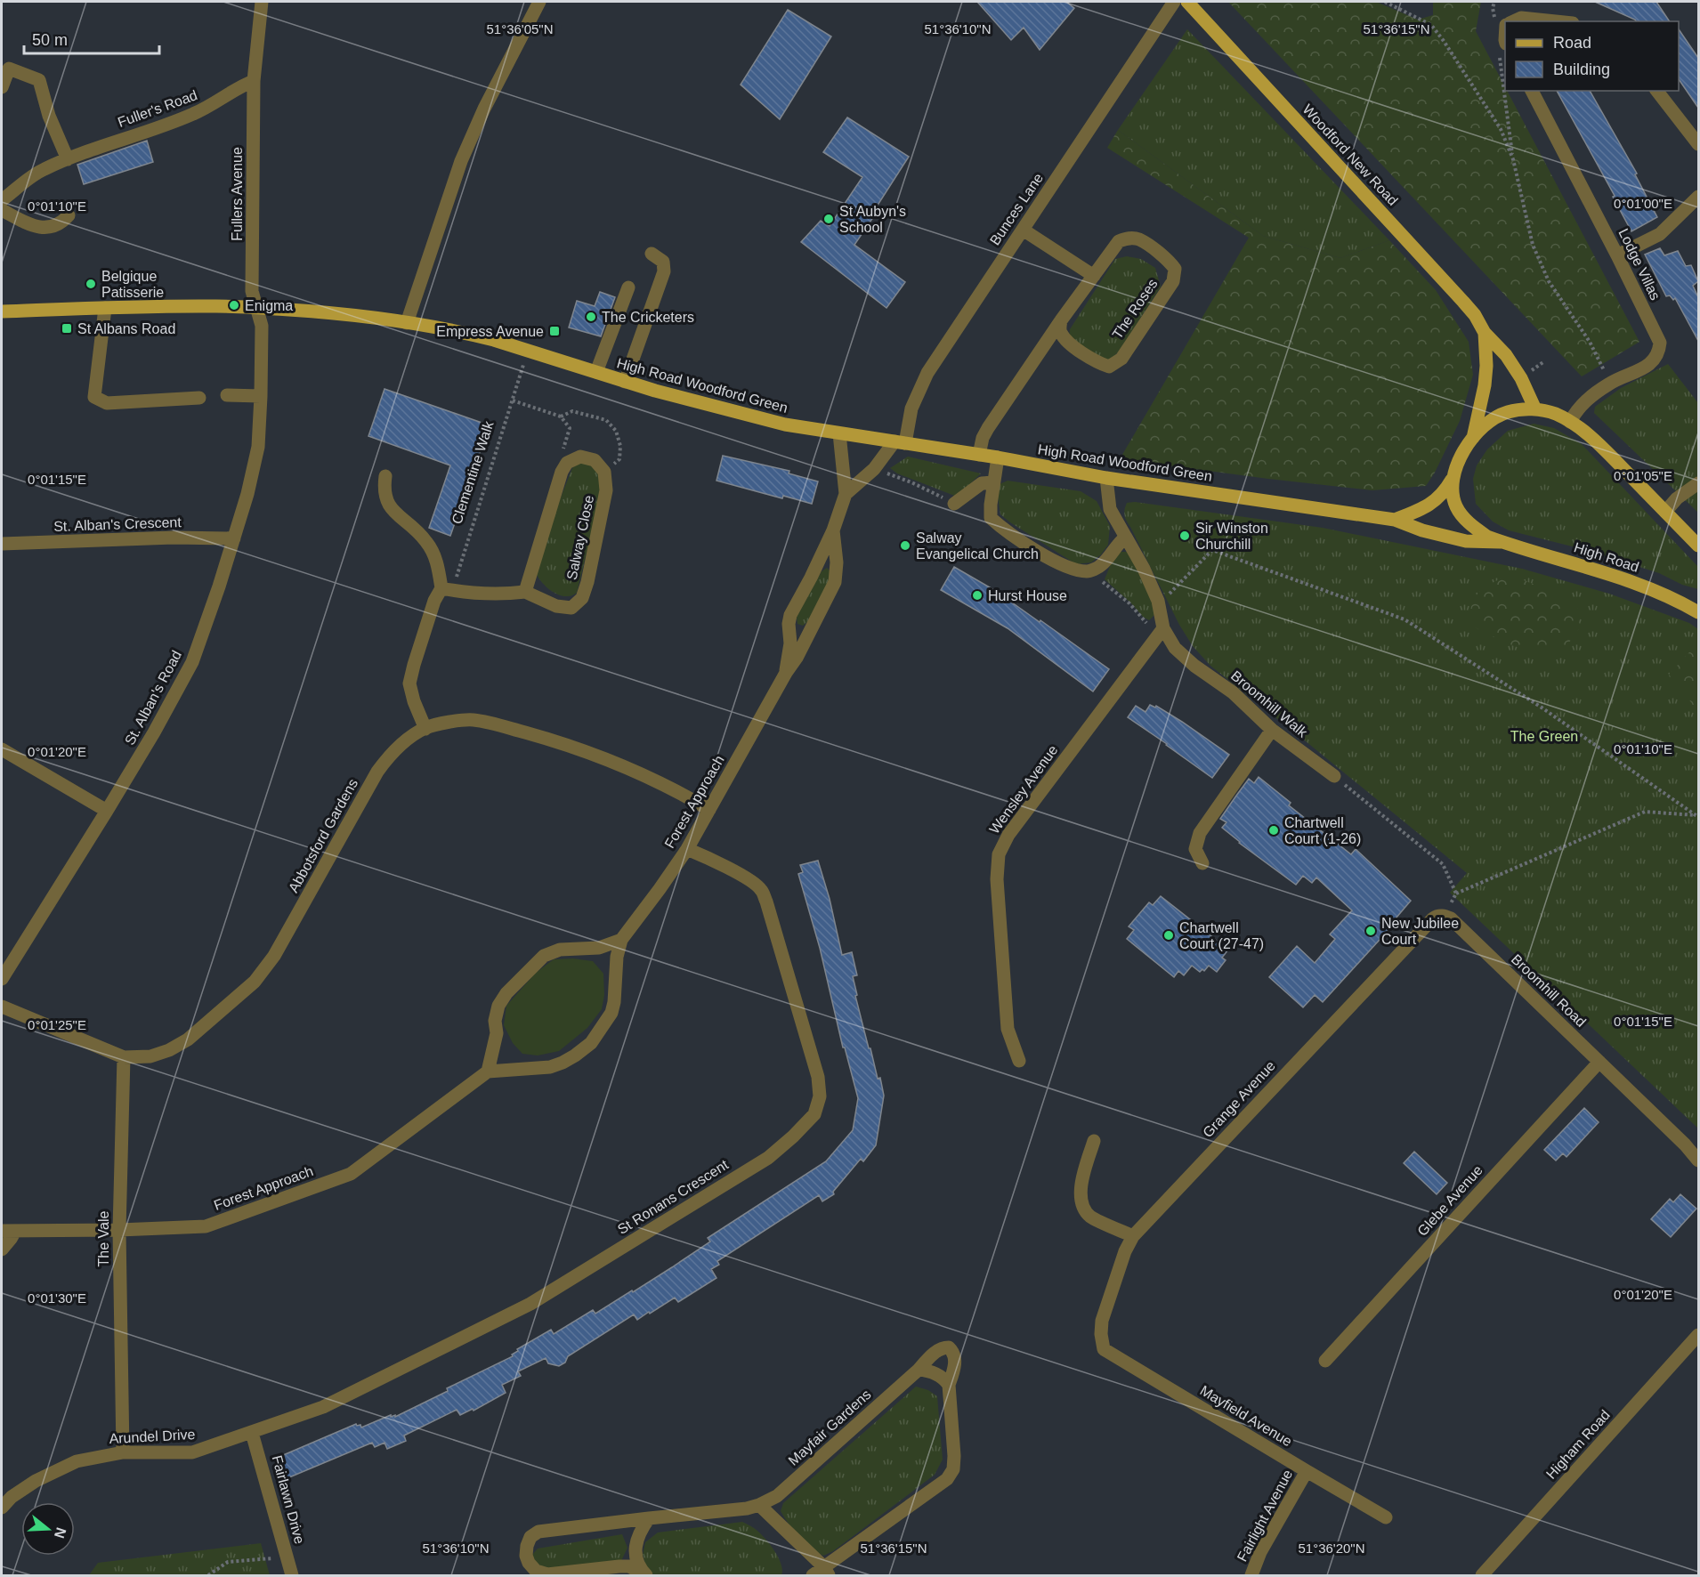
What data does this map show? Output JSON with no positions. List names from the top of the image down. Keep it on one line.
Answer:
{"streets":{"main road":["Woodford New Road","High Road Woodford Green","High Road"],"street":["Fuller's Road","Fullers Avenue","Bunces Lane","Lodge Villas","The Roses","St. Alban's Crescent","Salway Close","St. Alban's Road","Broomhill Walk","Wensley Avenue","Forest Approach","Abbotsford Gardens","Broomhill Road","Grange Avenue","St Ronans Crescent","Glebe Avenue","The Vale","Mayfield Avenue","Mayfair Gardens","Arundel Drive","Higham Road","Fairlawn Drive","Fairlight Avenue"],"path":["Clementine Walk"]},"crossings":[["Fuller's Road","Fullers Avenue"],["Fullers Avenue","High Road Woodford Green"],["Fullers Avenue","St. Alban's Road"],["Bunces Lane","High Road Woodford Green"],["Bunces Lane","Forest Approach"],["The Roses","High Road Woodford Green"],["High Road Woodford Green","High Road"],["High Road Woodford Green","St. Alban's Road"],["High Road Woodford Green","Broomhill Walk"],["High Road Woodford Green","Forest Approach"],["Clementine Walk","Salway Close"],["St. Alban's Crescent","St. Alban's Road"],["Broomhill Walk","Wensley Avenue"],["Forest Approach","Abbotsford Gardens"],["Forest Approach","St Ronans Crescent"],["Forest Approach","The Vale"],["Abbotsford Gardens","The Vale"],["Broomhill Road","Grange Avenue"],["Broomhill Road","Glebe Avenue"],["Grange Avenue","Mayfield Avenue"],["St Ronans Crescent","Arundel Drive"],["St Ronans Crescent","Fairlawn Drive"],["The Vale","Arundel Drive"],["Mayfield Avenue","Fairlight Avenue"],["Arundel Drive","Fairlawn Drive"]],"parks":["The Green"],"places":{"other":["St Aubyn's School","Belgique Patisserie","Enigma","The Cricketers","Sir Winston Churchill","Salway Evangelical Church","Hurst House","Chartwell Court (1-26)","New Jubilee Court","Chartwell Court (27-47)"],"transit":["St Albans Road","Empress Avenue"]},"legend":["Road","Building"],"scale_bar":"50 m","north":"right","coordinates":["51°36'05\"N","51°36'10\"N","51°36'15\"N","0°01'00\"E","0°01'10\"E","0°01'05\"E","0°01'15\"E","0°01'20\"E","0°01'25\"E","0°01'30\"E","51°36'20\"N"]}
